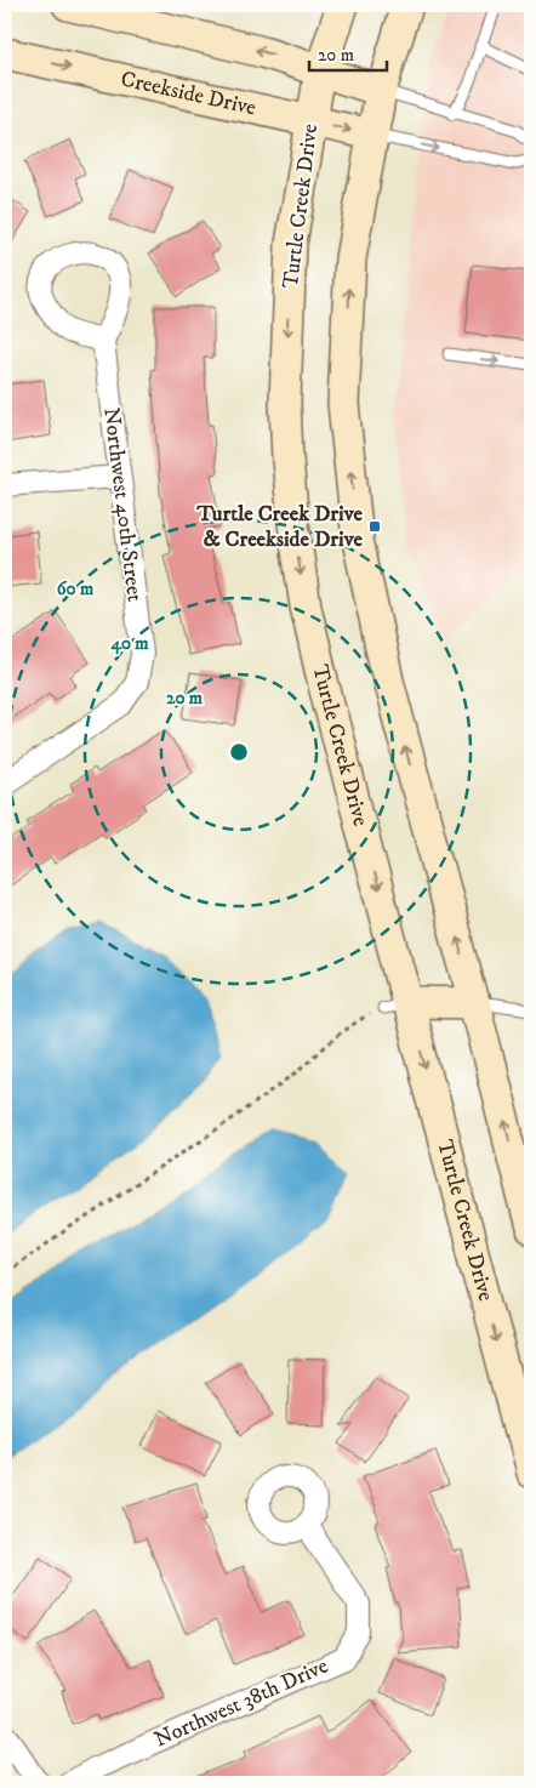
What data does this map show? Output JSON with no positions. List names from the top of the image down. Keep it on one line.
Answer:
{"streets":{"street":["Creekside Drive","Turtle Creek Drive","Northwest 40th Street","Northwest 38th Drive"]},"crossings":[["Creekside Drive","Turtle Creek Drive"]],"places":{"transit":["Turtle Creek Drive & Creekside Drive"]},"scale_bar":"20 m","rings":["60 m","40 m","20 m"]}
